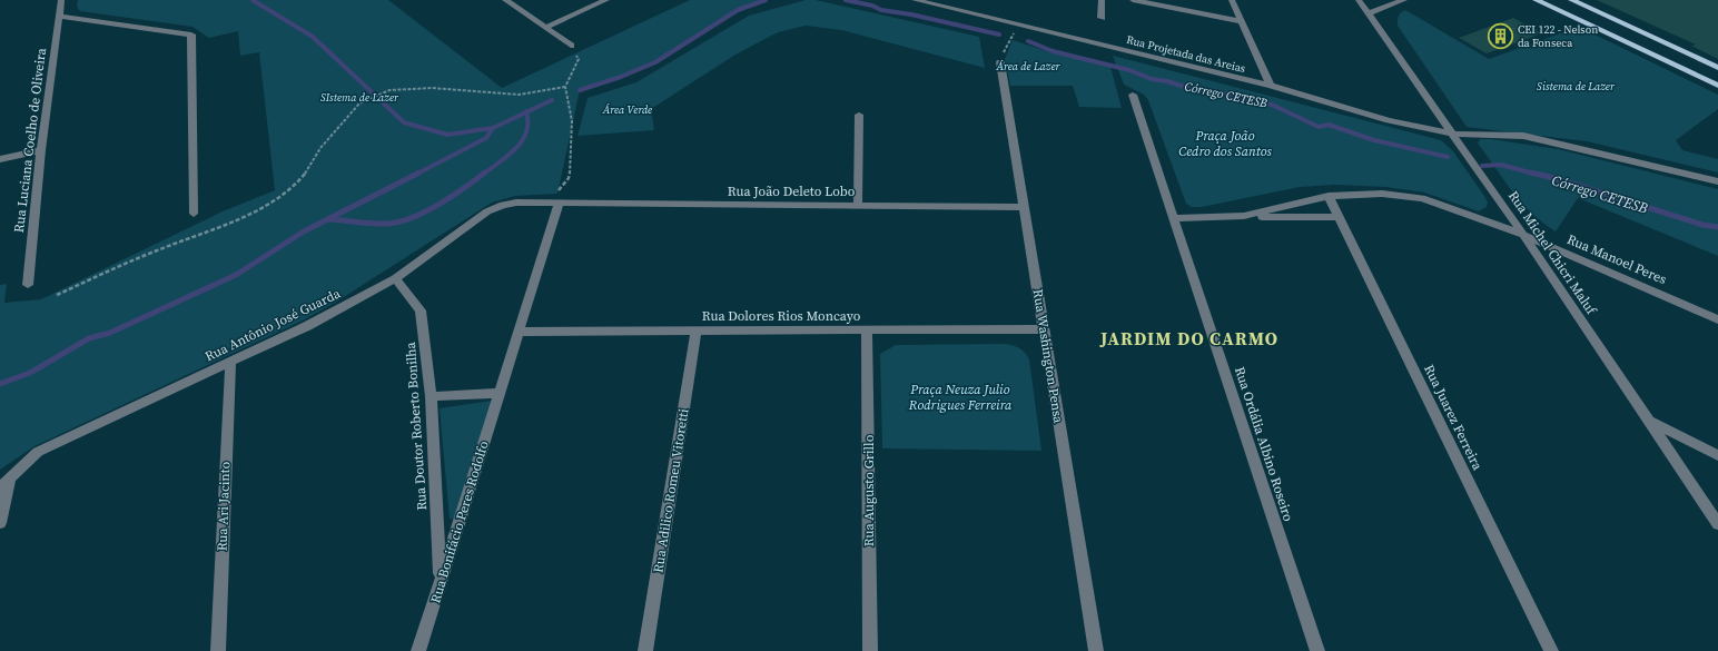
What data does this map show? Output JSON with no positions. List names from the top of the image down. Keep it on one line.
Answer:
{"streets":{"street":["Rua Projetada das Areias","Rua Luciana Coelho de Oliveira","Rua João Deleto Lobo","Rua Michel Chicri Maluf","Rua Manoel Peres","Rua Dolores Rios Moncayo","Rua Antônio José Guarda","Rua Washington Pensa","Rua Juarez Ferreira","Rua Doutor Roberto Bonilha","Rua Ordália Albino Roseiro","Rua Adilico Romeu Vitoretti","Rua Augusto Grillo","Rua Ari Jacinto","Rua Bonifácio Peres Rodolfo"]},"crossings":[["Rua Projetada das Areias","Rua Michel Chicri Maluf"],["Rua João Deleto Lobo","Rua Antônio José Guarda"],["Rua João Deleto Lobo","Rua Washington Pensa"],["Rua João Deleto Lobo","Rua Bonifácio Peres Rodolfo"],["Rua Michel Chicri Maluf","Rua Manoel Peres"],["Rua Manoel Peres","Rua Juarez Ferreira"],["Rua Manoel Peres","Rua Ordália Albino Roseiro"],["Rua Dolores Rios Moncayo","Rua Washington Pensa"],["Rua Dolores Rios Moncayo","Rua Adilico Romeu Vitoretti"],["Rua Dolores Rios Moncayo","Rua Augusto Grillo"],["Rua Dolores Rios Moncayo","Rua Bonifácio Peres Rodolfo"],["Rua Antônio José Guarda","Rua Doutor Roberto Bonilha"],["Rua Antônio José Guarda","Rua Ari Jacinto"],["Rua Antônio José Guarda","Rua Bonifácio Peres Rodolfo"],["Rua Doutor Roberto Bonilha","Rua Bonifácio Peres Rodolfo"]],"districts":["JARDIM DO CARMO"],"water":["Córrego CETESB"],"parks":["Área de Lazer","Sistema de Lazer","SIstema de Lazer","Área Verde","Praça João Cedro dos Santos","Praça Neuza Julio Rodrigues Ferreira"],"places":{"building":["CEI 122 - Nelson da Fonseca"]}}
